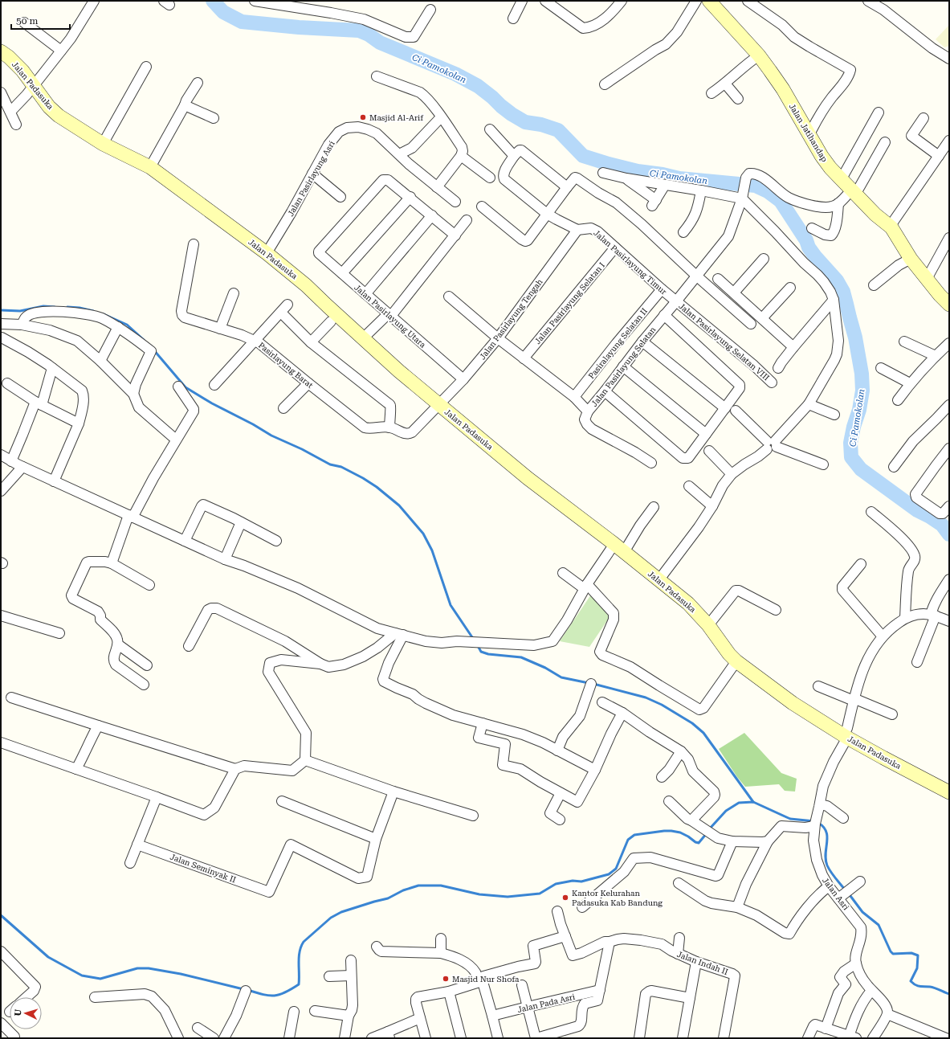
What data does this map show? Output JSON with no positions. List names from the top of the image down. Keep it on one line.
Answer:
{"streets":{"street":["Jalan Padasuka","Jalan Jatihandap","Jalan Pasirlayung Asri","Jalan Pasirlayung Timur","Jalan Pasirlayung Selatan I","Jalan Pasirlayung Utara","Jalan Pasirlayung Tengah","Jalan Pasirlayung Selatan VIII","Pasiralayung Selatan II","Pasirlayung Barat","Jalan Pasirlayung Selatan","Jalan Seminyak II","Jalan Asri","Jalan Indah II","Jalan Pada Asri"]},"crossings":[["Jalan Padasuka","Jalan Pasirlayung Asri"],["Jalan Padasuka","Jalan Pasirlayung Tengah"],["Jalan Padasuka","Pasirlayung Barat"],["Jalan Padasuka","Jalan Asri"],["Jalan Pasirlayung Timur","Jalan Pasirlayung Selatan I"],["Jalan Pasirlayung Timur","Jalan Pasirlayung Tengah"],["Jalan Pasirlayung Timur","Jalan Pasirlayung Selatan VIII"],["Jalan Pasirlayung Timur","Pasiralayung Selatan II"],["Jalan Pasirlayung Timur","Jalan Pasirlayung Selatan"],["Jalan Pasirlayung Selatan I","Jalan Pasirlayung Selatan"],["Jalan Pasirlayung Utara","Jalan Pasirlayung Tengah"],["Jalan Pasirlayung Tengah","Pasirlayung Barat"],["Jalan Pasirlayung Tengah","Jalan Pasirlayung Selatan"],["Jalan Pasirlayung Selatan VIII","Jalan Pasirlayung Selatan"],["Pasiralayung Selatan II","Jalan Pasirlayung Selatan"],["Jalan Indah II","Jalan Pada Asri"]],"water":["Ci Pamokolan"],"places":["Masjid Al-Arif","Kantor Kelurahan Padasuka Kab Bandung","Masjid Nur Shofa"],"scale_bar":"50 m","north":"left"}
